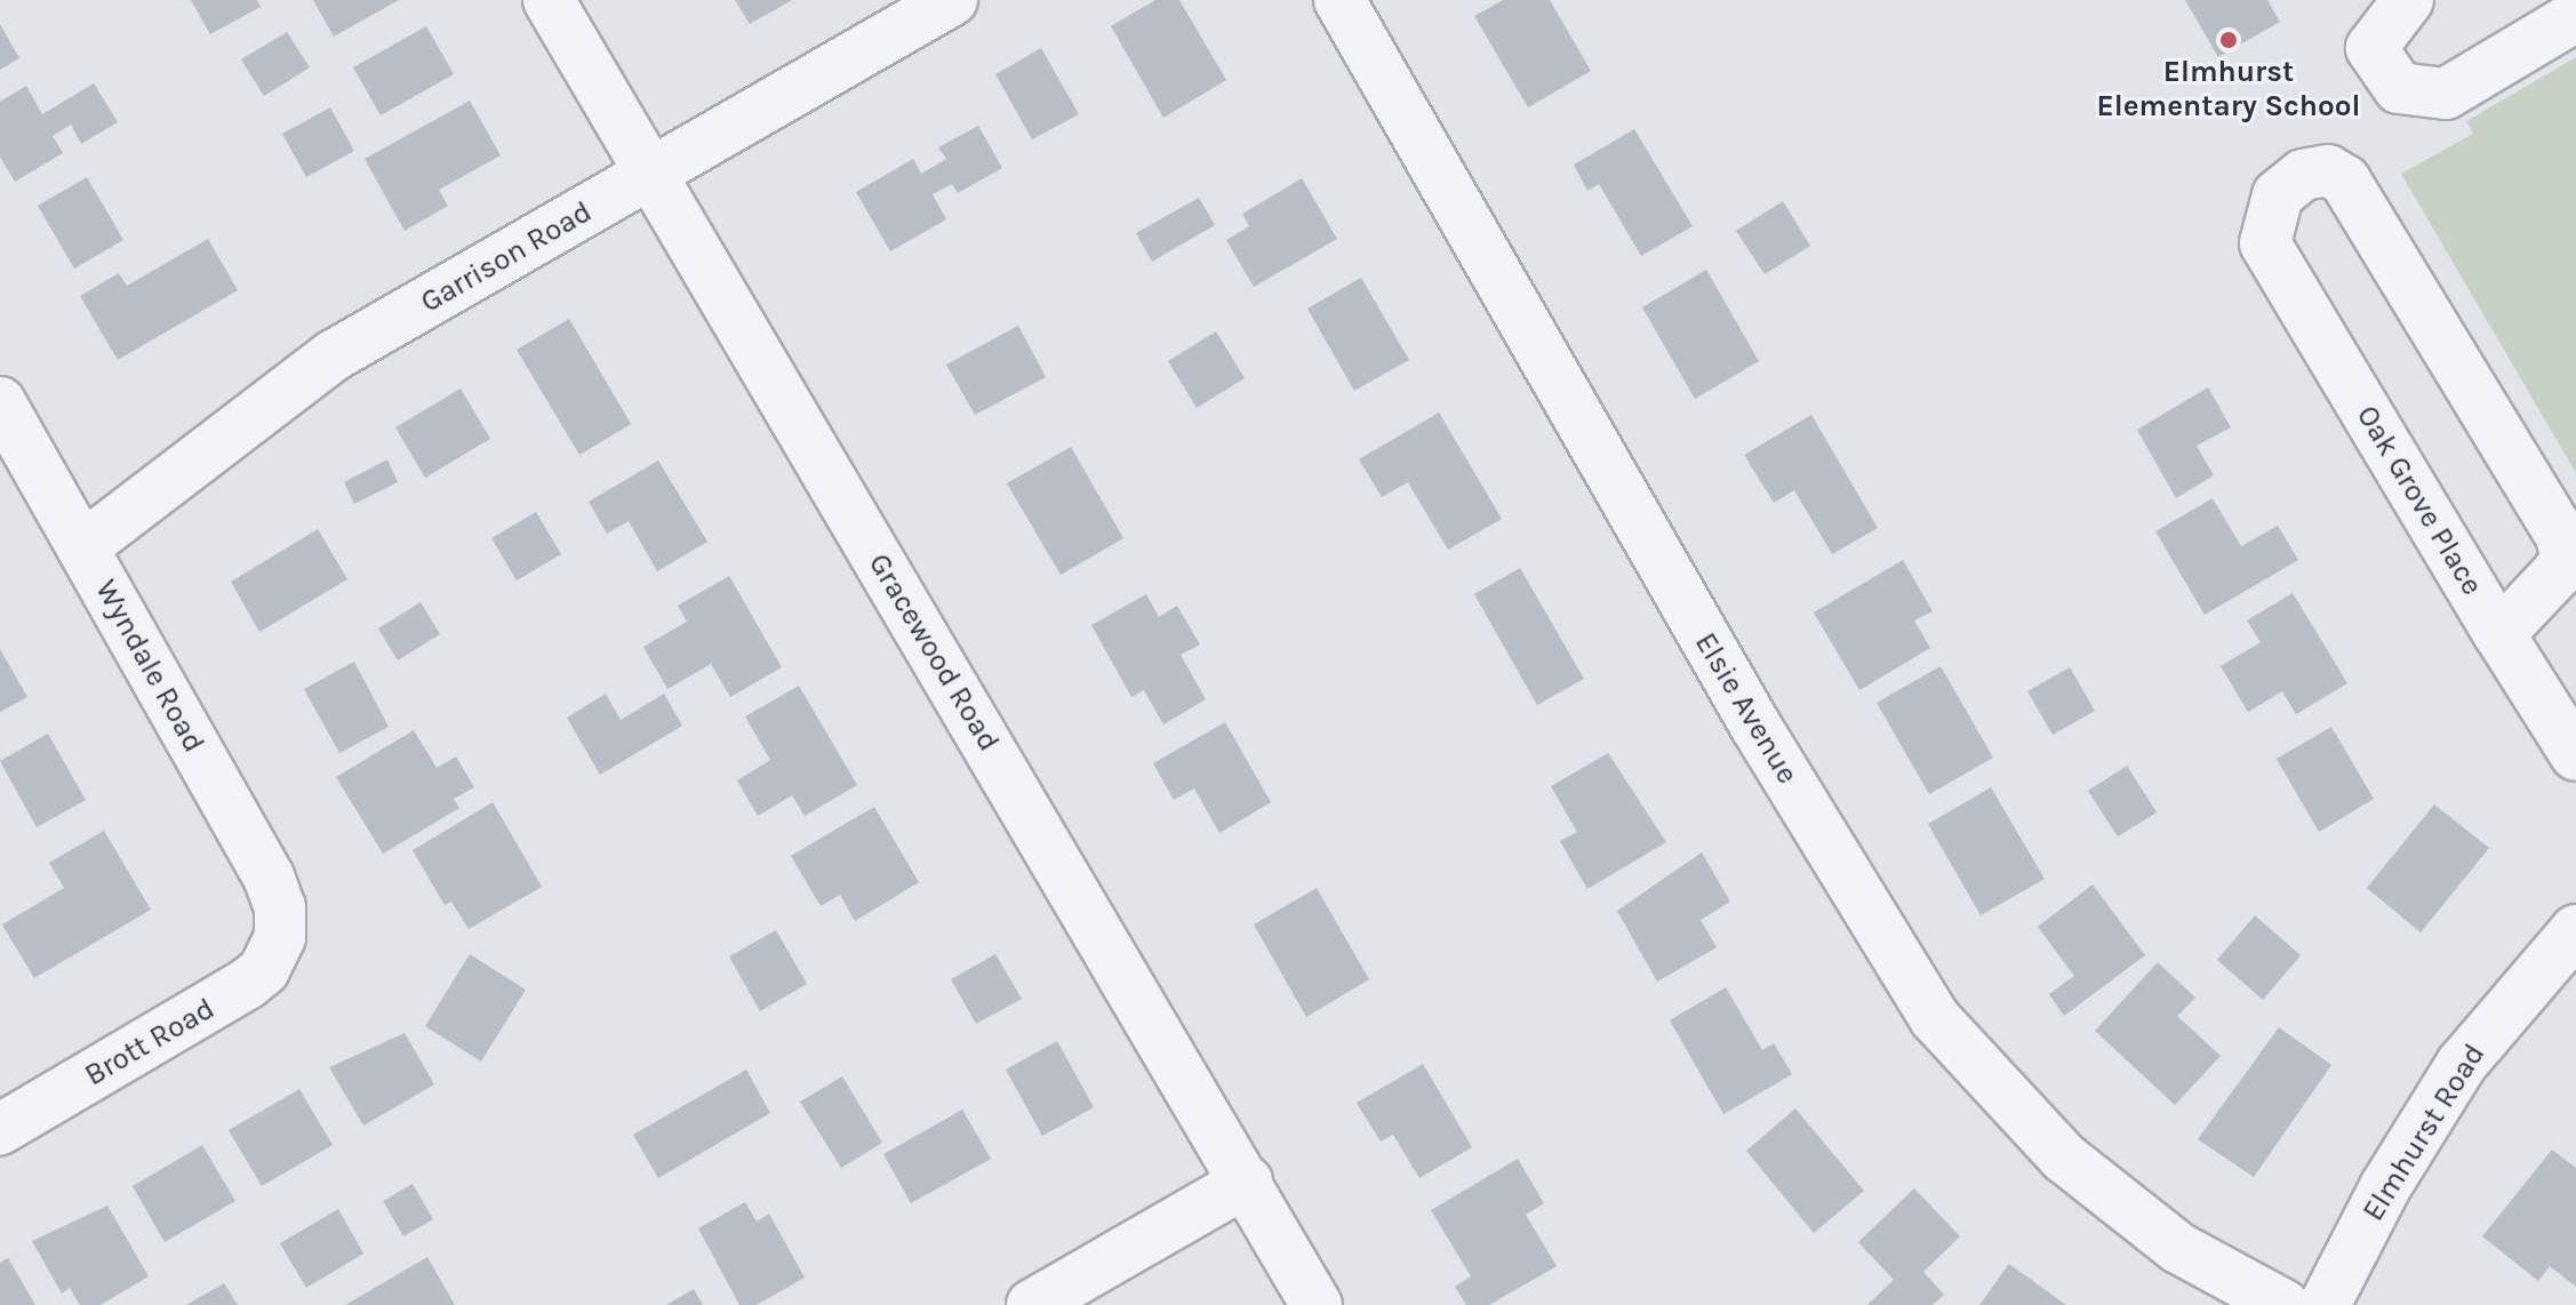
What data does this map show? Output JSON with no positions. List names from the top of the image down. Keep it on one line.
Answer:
{"streets":{"street":["Garrison Road","Oak Grove Place","Gracewood Road","Wyndale Road","Elsie Avenue","Brott Road","Elmhurst Road"]},"crossings":[["Garrison Road","Gracewood Road"],["Garrison Road","Wyndale Road"],["Wyndale Road","Brott Road"]],"places":["Elmhurst Elementary School"]}
